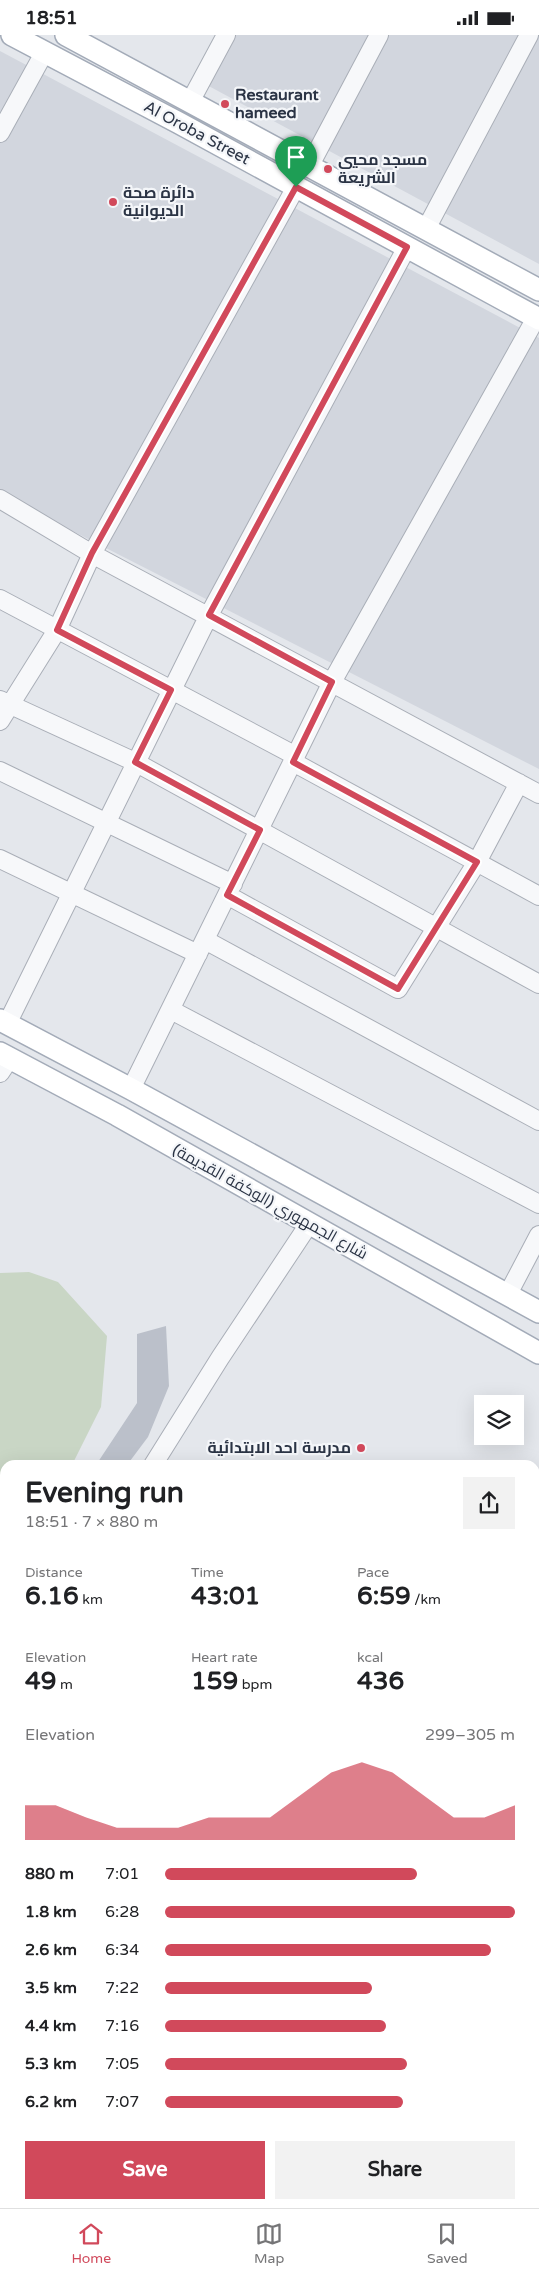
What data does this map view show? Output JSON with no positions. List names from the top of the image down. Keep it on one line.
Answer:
{"streets":{"main road":["Al Oroba Street","شارع الجمهوري (الوكفة القديمة)"]},"places":["Restaurant hameed","مسجد محيي الشريعة","دائرة صحة الديوانية","مدرسة احد الابتدائية"],"page":{"status":"18:51","heading":["Evening run","18:51 · 7 × 880 m"],"stats":[["Distance","6.16 km"],["Time","43:01"],["Pace","6:59 /km"],["Elevation","49 m"],["Heart rate","159 bpm"],["kcal","436"]],"chart":["Elevation","299–305 m"],"list":[{"name":"880 m","note":"7:01"},{"name":"1.8 km","note":"6:28"},{"name":"2.6 km","note":"6:34"},{"name":"3.5 km","note":"7:22"},{"name":"4.4 km","note":"7:16"},{"name":"5.3 km","note":"7:05"},{"name":"6.2 km","note":"7:07"}],"buttons":["Save","Share"],"tabs":["Home","Map","Saved"]}}
